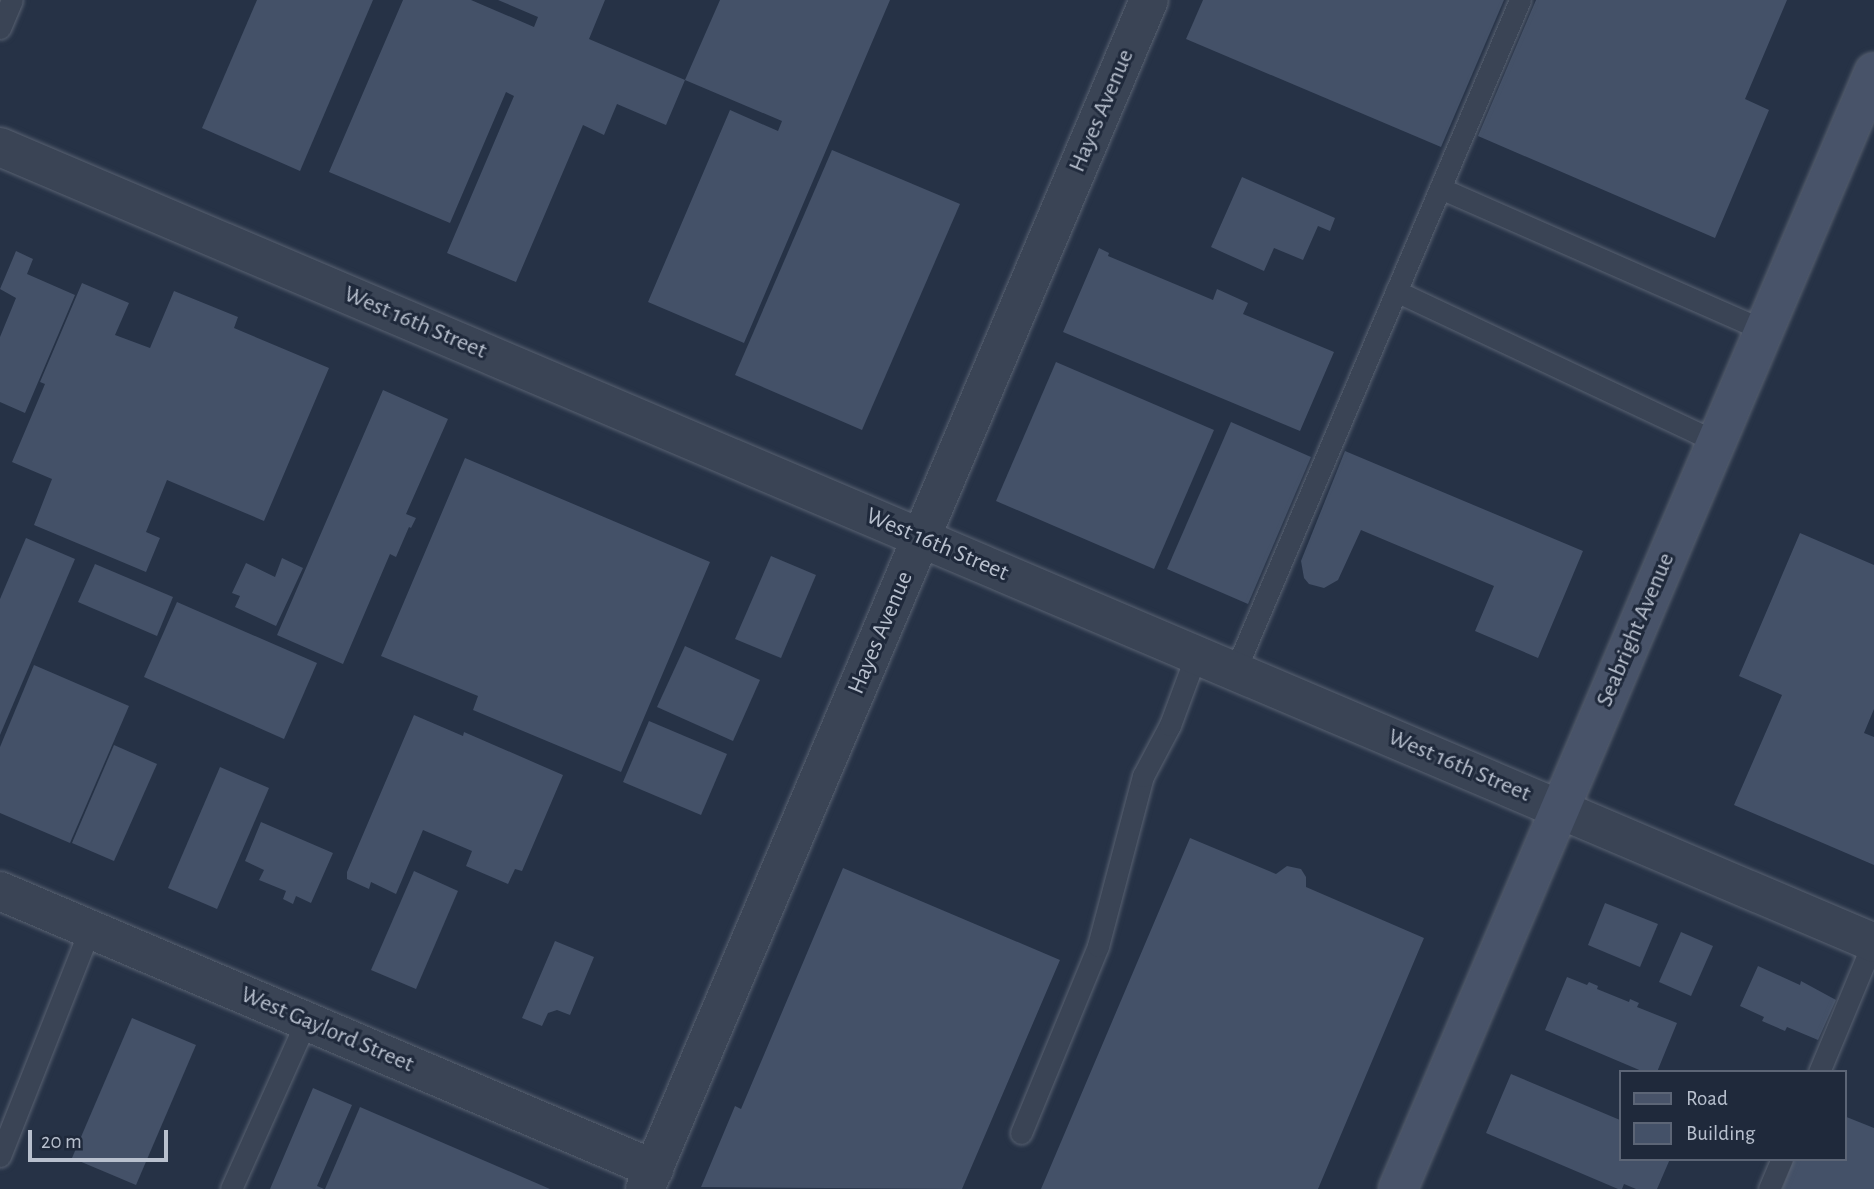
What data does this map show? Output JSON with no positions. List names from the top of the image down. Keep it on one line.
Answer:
{"streets":{"street":["Hayes Avenue","West 16th Street","Seabright Avenue","West Gaylord Street"]},"crossings":[["Hayes Avenue","West 16th Street"],["Hayes Avenue","West Gaylord Street"],["West 16th Street","Seabright Avenue"]],"legend":["Road","Building"],"scale_bar":"20 m"}
